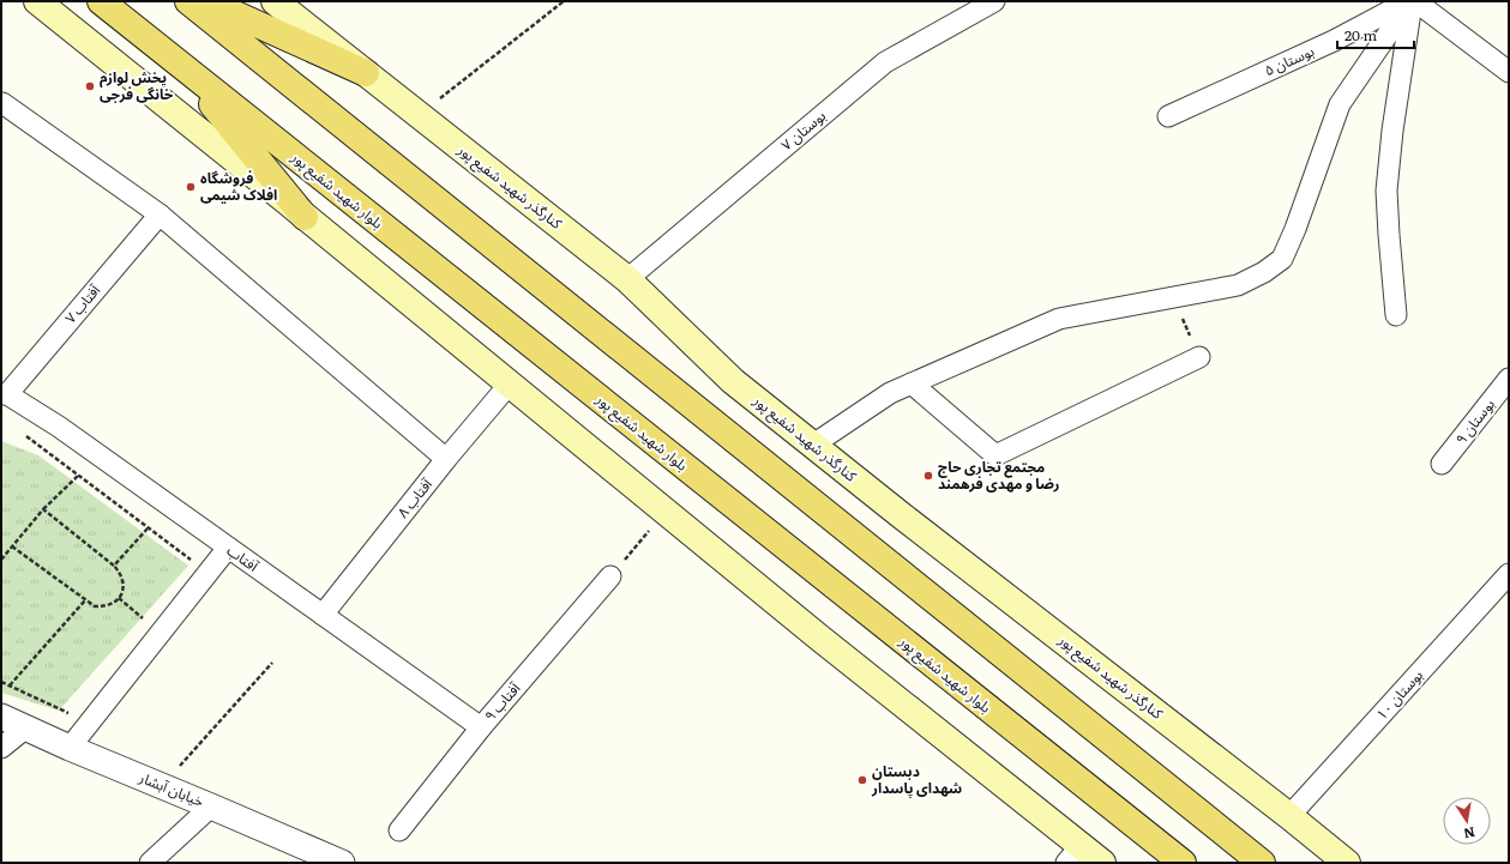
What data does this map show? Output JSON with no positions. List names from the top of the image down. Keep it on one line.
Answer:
{"streets":{"main road":["کنارگذر شهید شفیع پور","بلوار شهید شفیع پور"],"street":["بوستان ۵","بوستان ۷","آفتاب ۷","بوستان ۹","آفتاب ۸","آفتاب","بوستان ۱۰","آفتاب ۹","خیابان آبشار"]},"crossings":[["بوستان ۷","کنارگذر شهید شفیع پور"],["کنارگذر شهید شفیع پور","بوستان ۱۰"],["آفتاب ۷","آفتاب"],["آفتاب ۸","آفتاب"],["آفتاب","آفتاب ۹"]],"places":["پخش لوازم خانگی فرجی","فروشگاه افلاک شیمی","مجتمع تجاری حاج رضا و مهدی فرهمند","دبستان شهدای پاسدار"],"scale_bar":"20 m","north":"bottom"}
